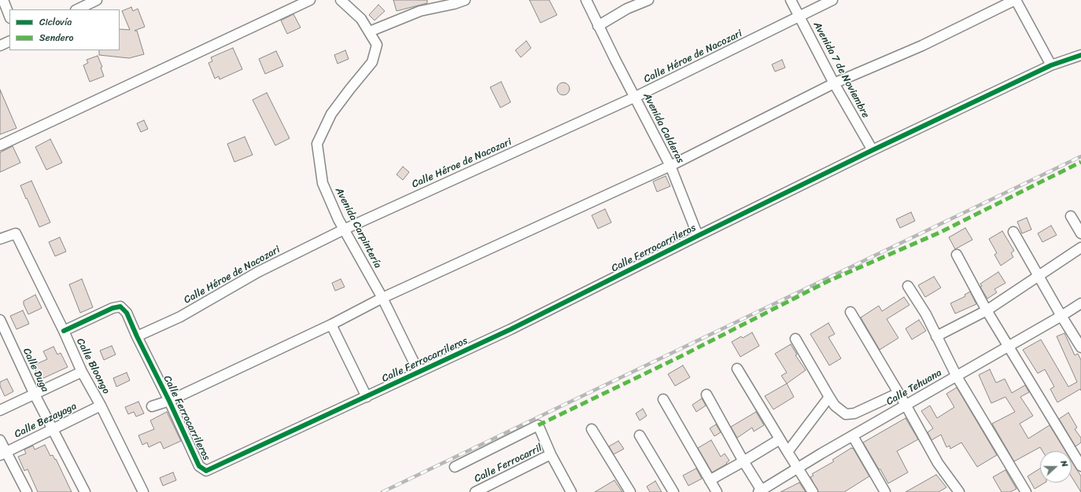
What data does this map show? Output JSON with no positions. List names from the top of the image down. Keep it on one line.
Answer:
{"streets":{"street":["Calle Héroe de Nacozari","Avenida 7 de Noviembre","Avenida Calderas","Avenida Carpintería","Calle Ferrocarrileros","Calle Bloongo","Calle Duga","Calle Tehuana","Calle Bezayaga","Calle Ferrocarril"]},"crossings":[["Calle Héroe de Nacozari","Avenida 7 de Noviembre"],["Calle Héroe de Nacozari","Avenida Calderas"],["Calle Héroe de Nacozari","Avenida Carpintería"],["Calle Héroe de Nacozari","Calle Ferrocarrileros"],["Avenida 7 de Noviembre","Calle Ferrocarrileros"],["Avenida Calderas","Calle Ferrocarrileros"],["Avenida Carpintería","Calle Ferrocarrileros"],["Calle Ferrocarrileros","Calle Bloongo"],["Calle Bloongo","Calle Bezayaga"],["Calle Duga","Calle Bezayaga"]],"legend":["Ciclovía","Sendero"],"north":"right"}
